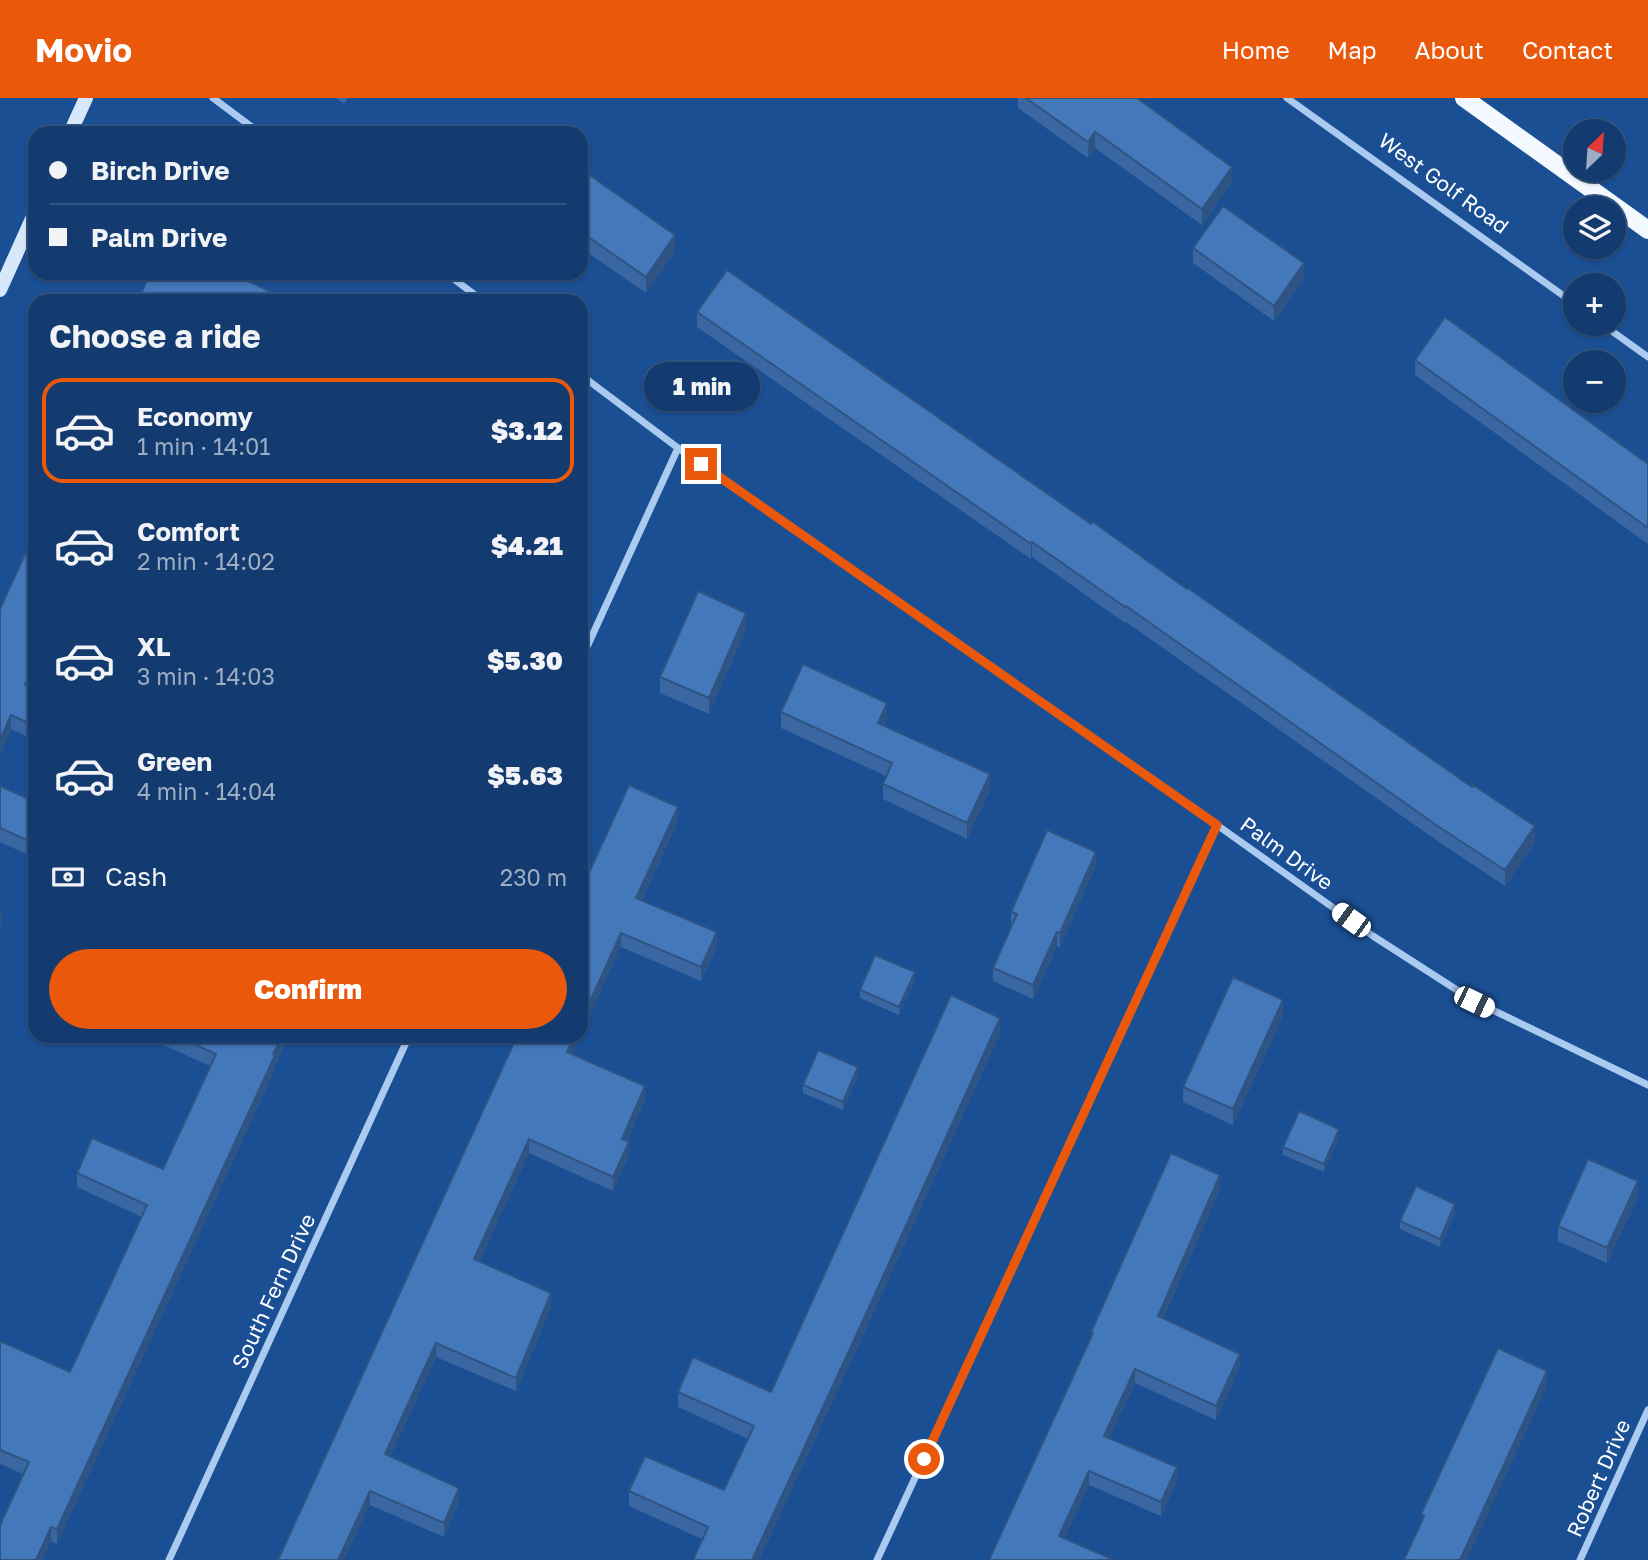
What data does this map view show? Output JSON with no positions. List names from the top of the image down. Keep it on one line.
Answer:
{"streets":{"street":["West Golf Road","Palm Drive","South Fern Drive","Robert Drive"]},"north":"top right","page":{"header":"Movio","nav":["Home","Map","About","Contact"],"map_buttons":["+","−"],"banner":["Birch Drive","Palm Drive"],"heading":"Choose a ride","bubble":"1 min","list":[{"name":"Economy","note":"1 min · 14:01","value":"$3.12"},{"name":"Comfort","note":"2 min · 14:02","value":"$4.21"},{"name":"XL","note":"3 min · 14:03","value":"$5.30"},{"name":"Green","note":"4 min · 14:04","value":"$5.63"}],"pay":["Cash","230 m"],"buttons":"Confirm"}}
